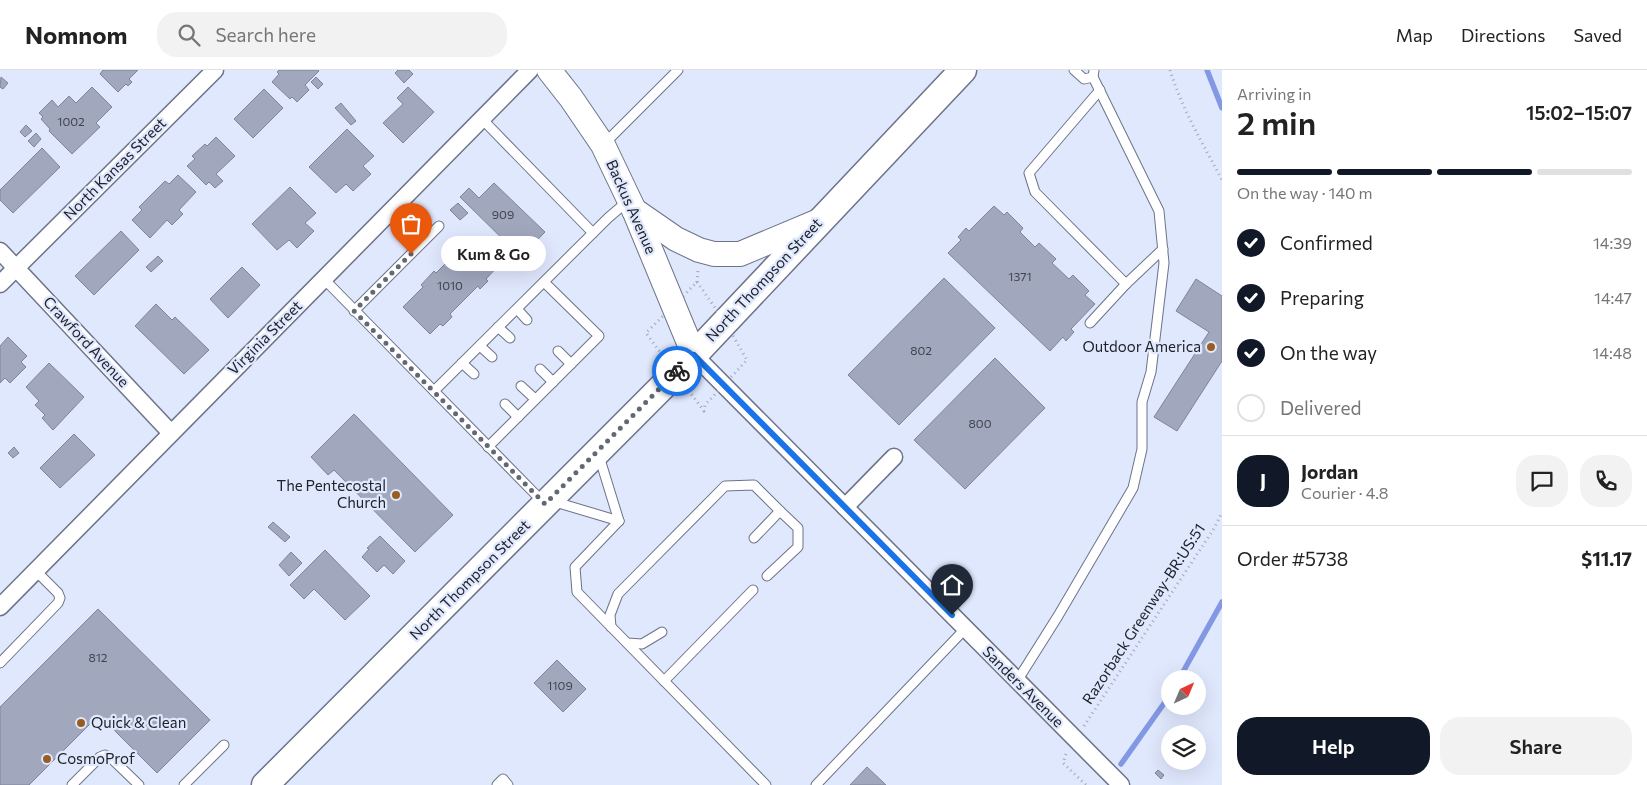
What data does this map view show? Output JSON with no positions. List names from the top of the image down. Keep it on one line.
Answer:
{"streets":{"main road":["North Thompson Street"],"street":["North Kansas Street","Backus Avenue","Virginia Street","Crawford Avenue","Sanders Avenue"],"path":["Razorback Greenway-BR:US:51"]},"crossings":[["North Kansas Street","Crawford Avenue"],["Backus Avenue","North Thompson Street"],["Backus Avenue","Sanders Avenue"],["North Thompson Street","Sanders Avenue"],["Virginia Street","Crawford Avenue"]],"places":["Kum & Go","Outdoor America","The Pentecostal Church","Quick & Clean","CosmoProf"],"house_numbers":["1002","909","1371","1010","802","800","812","1109"],"north":"top right","page":{"header":"Nomnom","search":"Search here","nav":["Map","Directions","Saved"],"heading":["2 min","Arriving in","15:02–15:07"],"panel":["Jordan","Courier · 4.8","Order #5738","$11.17"],"bar":"On the way · 140 m","list":[["Confirmed","14:39"],["Preparing","14:47"],["On the way","14:48"],"Delivered"],"bubble":"Kum & Go","round":"J","buttons":["Help","Share"]}}
